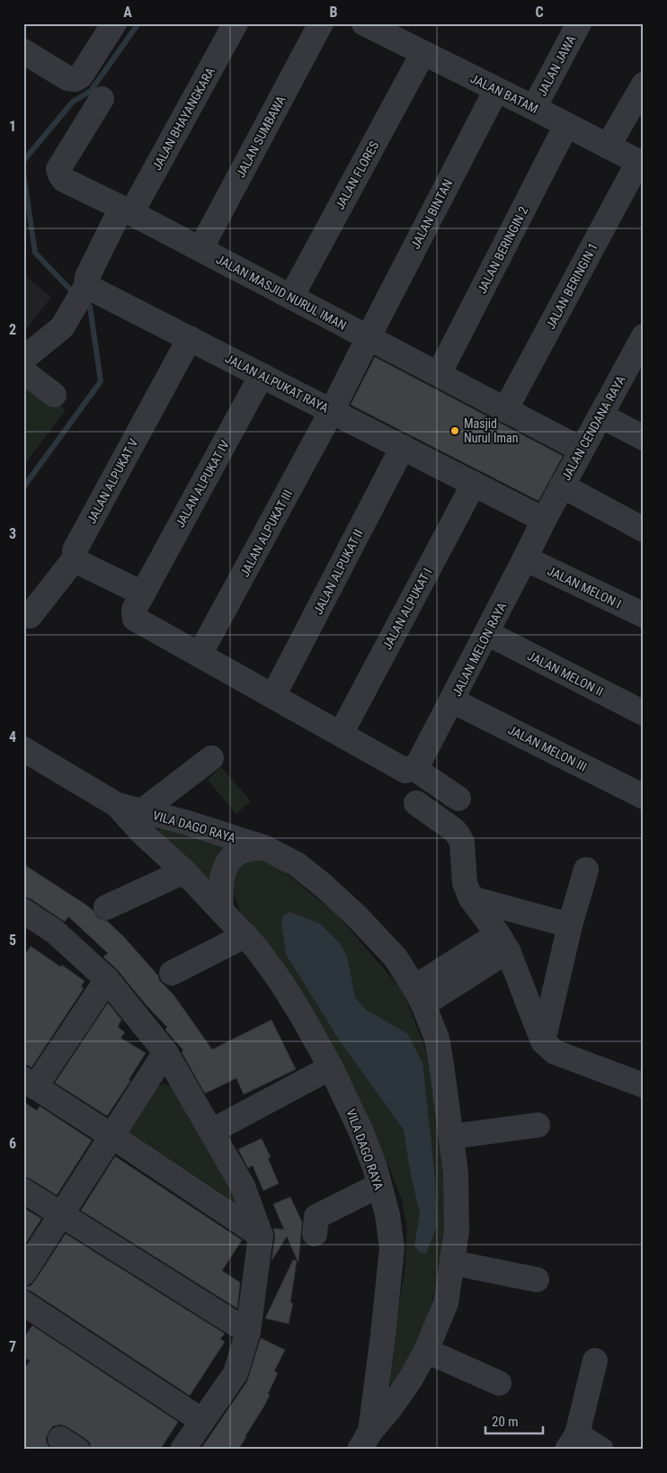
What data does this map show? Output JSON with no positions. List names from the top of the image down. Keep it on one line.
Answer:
{"streets":{"street":["JALAN JAWA","JALAN BATAM","JALAN BHAYANGKARA","JALAN SUMBAWA","JALAN FLORES","JALAN BINTAN","JALAN BERINGIN 2","JALAN BERINGIN 1","JALAN MASJID NURUL IMAN","JALAN ALPUKAT RAYA","JALAN CENDANA RAYA","JALAN ALPUKAT V","JALAN ALPUKAT IV","JALAN ALPUKAT III","JALAN ALPUKAT II","JALAN MELON I","JALAN ALPUKAT I","JALAN MELON RAYA","JALAN MELON II","JALAN MELON III","VILA DAGO RAYA"]},"crossings":[["JALAN JAWA","JALAN BATAM"],["JALAN BATAM","JALAN FLORES"],["JALAN BATAM","JALAN BINTAN"],["JALAN BATAM","JALAN BERINGIN 2"],["JALAN BATAM","JALAN BERINGIN 1"],["JALAN BHAYANGKARA","JALAN MASJID NURUL IMAN"],["JALAN SUMBAWA","JALAN MASJID NURUL IMAN"],["JALAN FLORES","JALAN MASJID NURUL IMAN"],["JALAN BINTAN","JALAN MASJID NURUL IMAN"],["JALAN BINTAN","JALAN ALPUKAT RAYA"],["JALAN BINTAN","JALAN ALPUKAT III"],["JALAN BERINGIN 2","JALAN MASJID NURUL IMAN"],["JALAN BERINGIN 1","JALAN MASJID NURUL IMAN"],["JALAN MASJID NURUL IMAN","JALAN CENDANA RAYA"],["JALAN ALPUKAT RAYA","JALAN CENDANA RAYA"],["JALAN ALPUKAT RAYA","JALAN ALPUKAT V"],["JALAN ALPUKAT RAYA","JALAN ALPUKAT IV"],["JALAN ALPUKAT RAYA","JALAN ALPUKAT III"],["JALAN ALPUKAT RAYA","JALAN ALPUKAT II"],["JALAN ALPUKAT RAYA","JALAN ALPUKAT I"],["JALAN ALPUKAT RAYA","JALAN MELON RAYA"],["JALAN CENDANA RAYA","JALAN MELON RAYA"],["JALAN ALPUKAT IV","JALAN ALPUKAT III"],["JALAN ALPUKAT IV","JALAN ALPUKAT II"],["JALAN ALPUKAT IV","JALAN ALPUKAT I"],["JALAN ALPUKAT IV","JALAN MELON RAYA"],["JALAN MELON I","JALAN MELON RAYA"],["JALAN MELON RAYA","JALAN MELON II"],["JALAN MELON RAYA","JALAN MELON III"]],"places":["Masjid Nurul Iman"],"scale_bar":"20 m","grid":{"columns":["A","B","C"],"rows":["1","2","3","4","5","6","7"]}}
